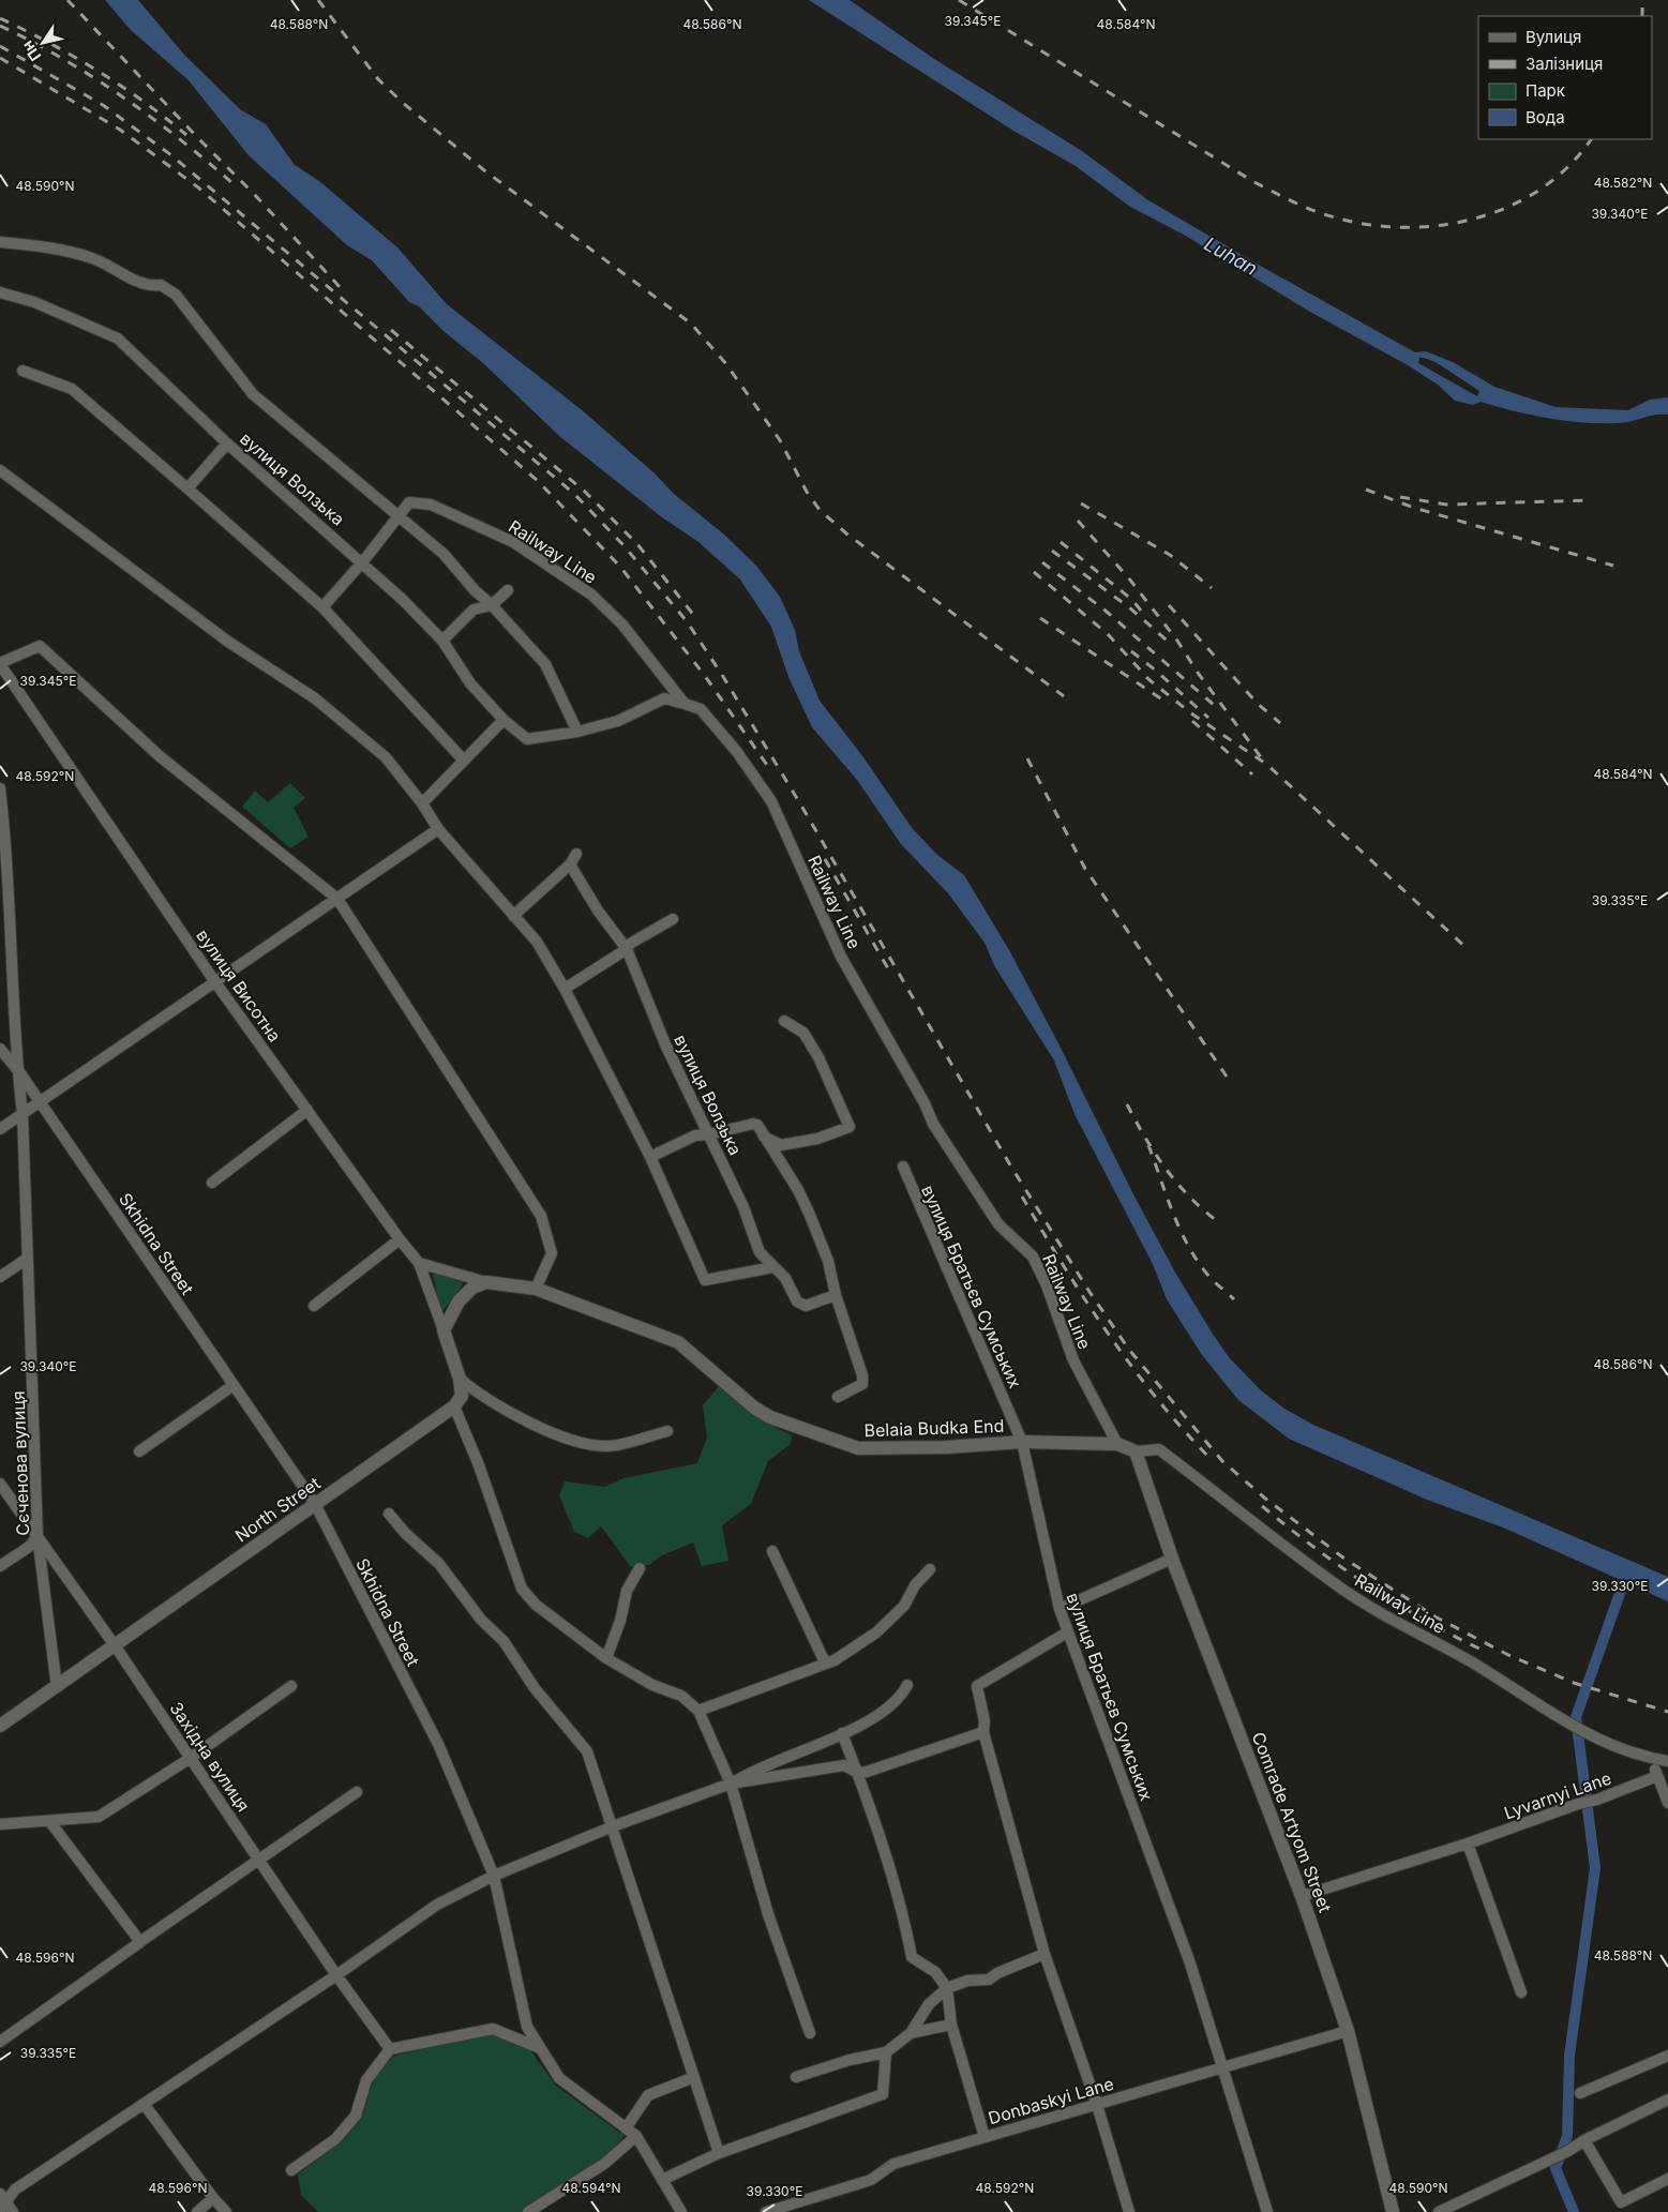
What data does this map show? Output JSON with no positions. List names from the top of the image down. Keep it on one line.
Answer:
{"streets":{"street":["вулиця Волзька","Railway Line","вулиця Висотна","Skhidna Street","вулиця Братьєв Сумських","Belaia Budka End","Сєченова вулиця","North Street","Західна вулиця","Lyvarnyi Lane","Comrade Artyom Street","Donbaskyi Lane"]},"crossings":[["Railway Line","Belaia Budka End"],["Railway Line","Comrade Artyom Street"],["Skhidna Street","Сєченова вулиця"],["Skhidna Street","North Street"],["вулиця Братьєв Сумських","Belaia Budka End"],["вулиця Братьєв Сумських","Donbaskyi Lane"],["Belaia Budka End","Comrade Artyom Street"],["Сєченова вулиця","North Street"],["Сєченова вулиця","Західна вулиця"],["North Street","Західна вулиця"],["Lyvarnyi Lane","Comrade Artyom Street"],["Comrade Artyom Street","Donbaskyi Lane"]],"water":["Luhan"],"legend":["Вулиця","Залізниця","Парк","Вода"],"north":"bottom left","coordinates":["39.345°E","48.588°N","48.586°N","48.584°N","48.582°N","48.590°N","39.340°E","48.592°N","39.335°E","39.330°E","48.596°N","48.594°N"]}
